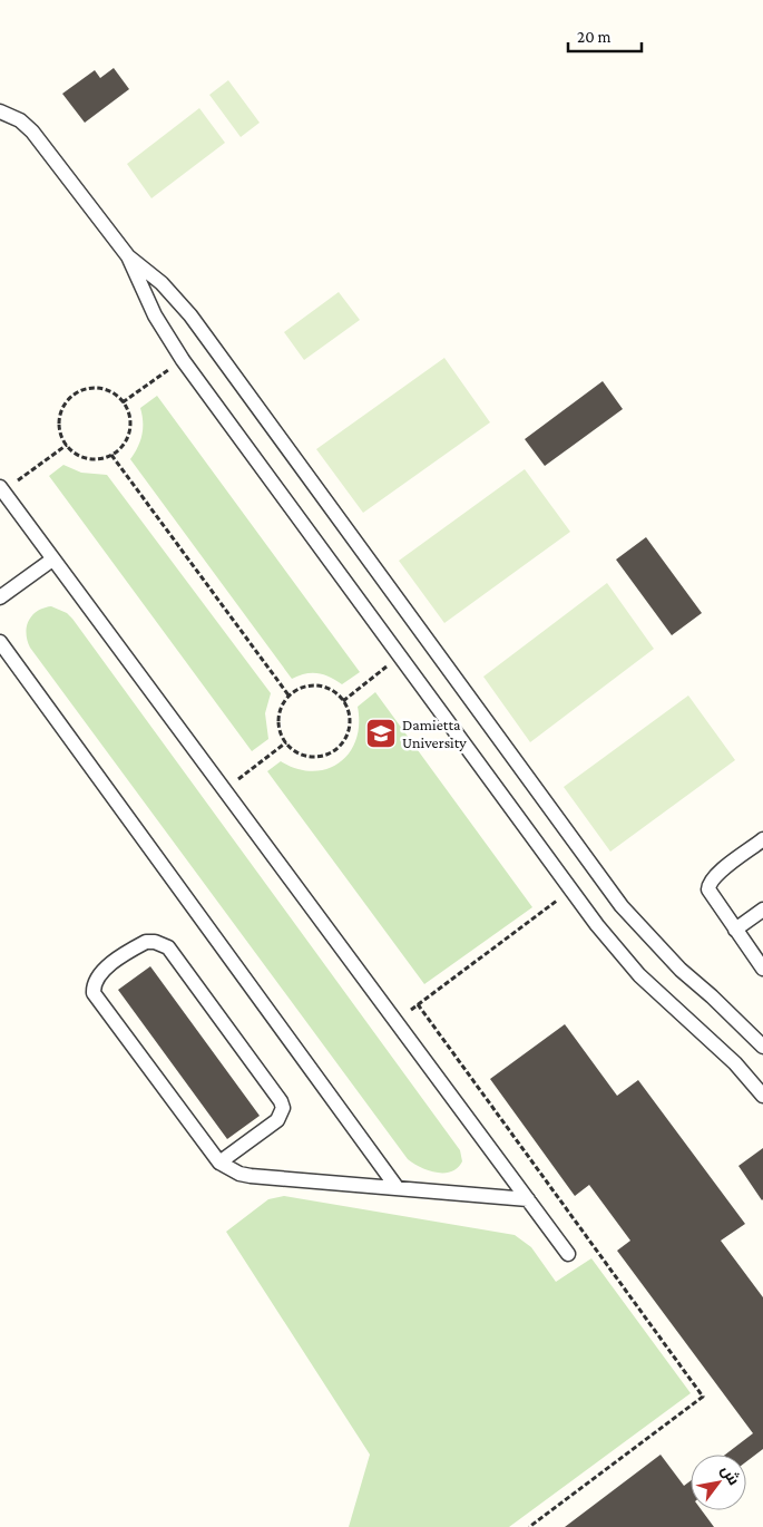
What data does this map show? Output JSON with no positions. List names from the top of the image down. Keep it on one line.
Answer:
{"places":{"school or university":["Damietta University"]},"scale_bar":"20 m","north":"top right"}
